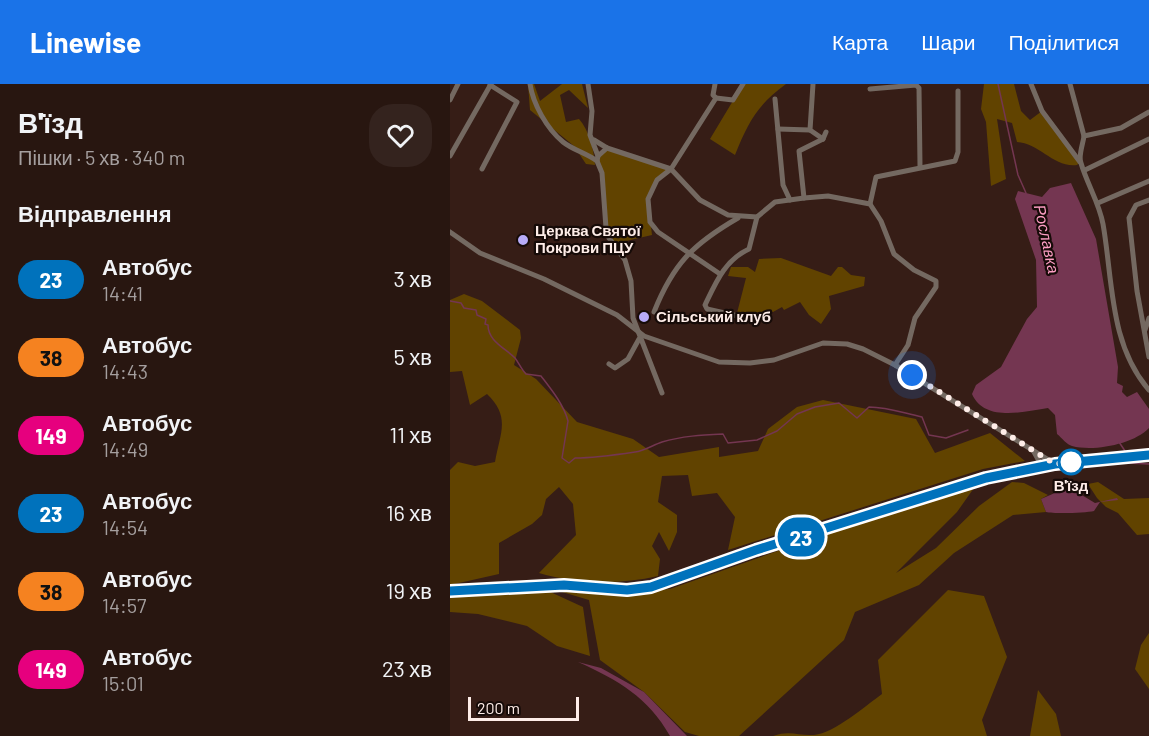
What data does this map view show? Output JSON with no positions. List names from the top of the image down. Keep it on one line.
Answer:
{"water":["Рославка"],"places":["Церква Святої Покрови ПЦУ","Сільський клуб","В'їзд"],"lines":["bus line 23"],"scale_bar":"200 m","page":{"header":"Linewise","nav":["Карта","Шари","Поділитися"],"heading":[["В'їзд","Пішки · 5 хв · 340 m"],"Відправлення"],"on_map":"23","list":[{"mark":"23","name":"Автобус","note":"14:41","value":"3 хв"},{"mark":"38","name":"Автобус","note":"14:43","value":"5 хв"},{"mark":"149","name":"Автобус","note":"14:49","value":"11 хв"},{"mark":"23","name":"Автобус","note":"14:54","value":"16 хв"},{"mark":"38","name":"Автобус","note":"14:57","value":"19 хв"},{"mark":"149","name":"Автобус","note":"15:01","value":"23 хв"}],"scale":"200 m"}}
